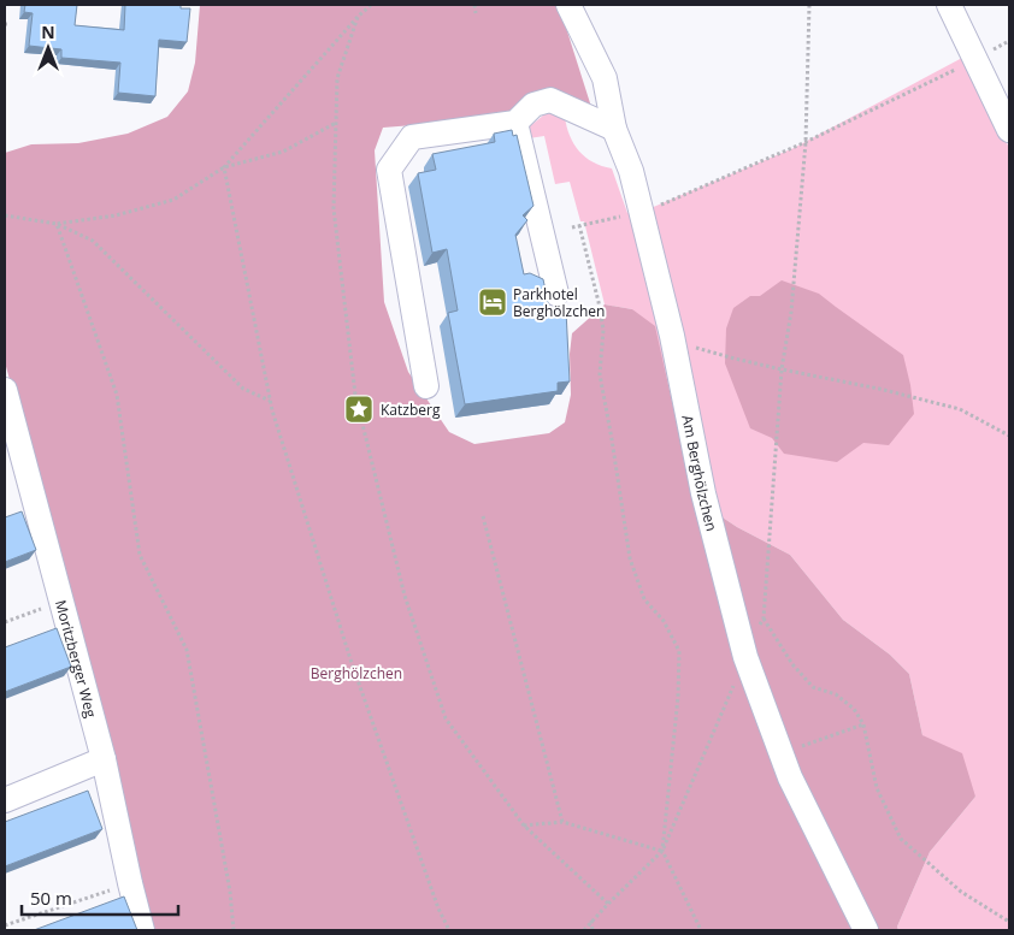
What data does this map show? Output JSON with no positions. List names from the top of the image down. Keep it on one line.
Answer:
{"streets":{"street":["Am Berghölzchen","Moritzberger Weg"]},"parks":["Berghölzchen"],"places":{"hotel":["Parkhotel Berghölzchen"],"place":["Katzberg"]},"scale_bar":"50 m","north":"top"}
